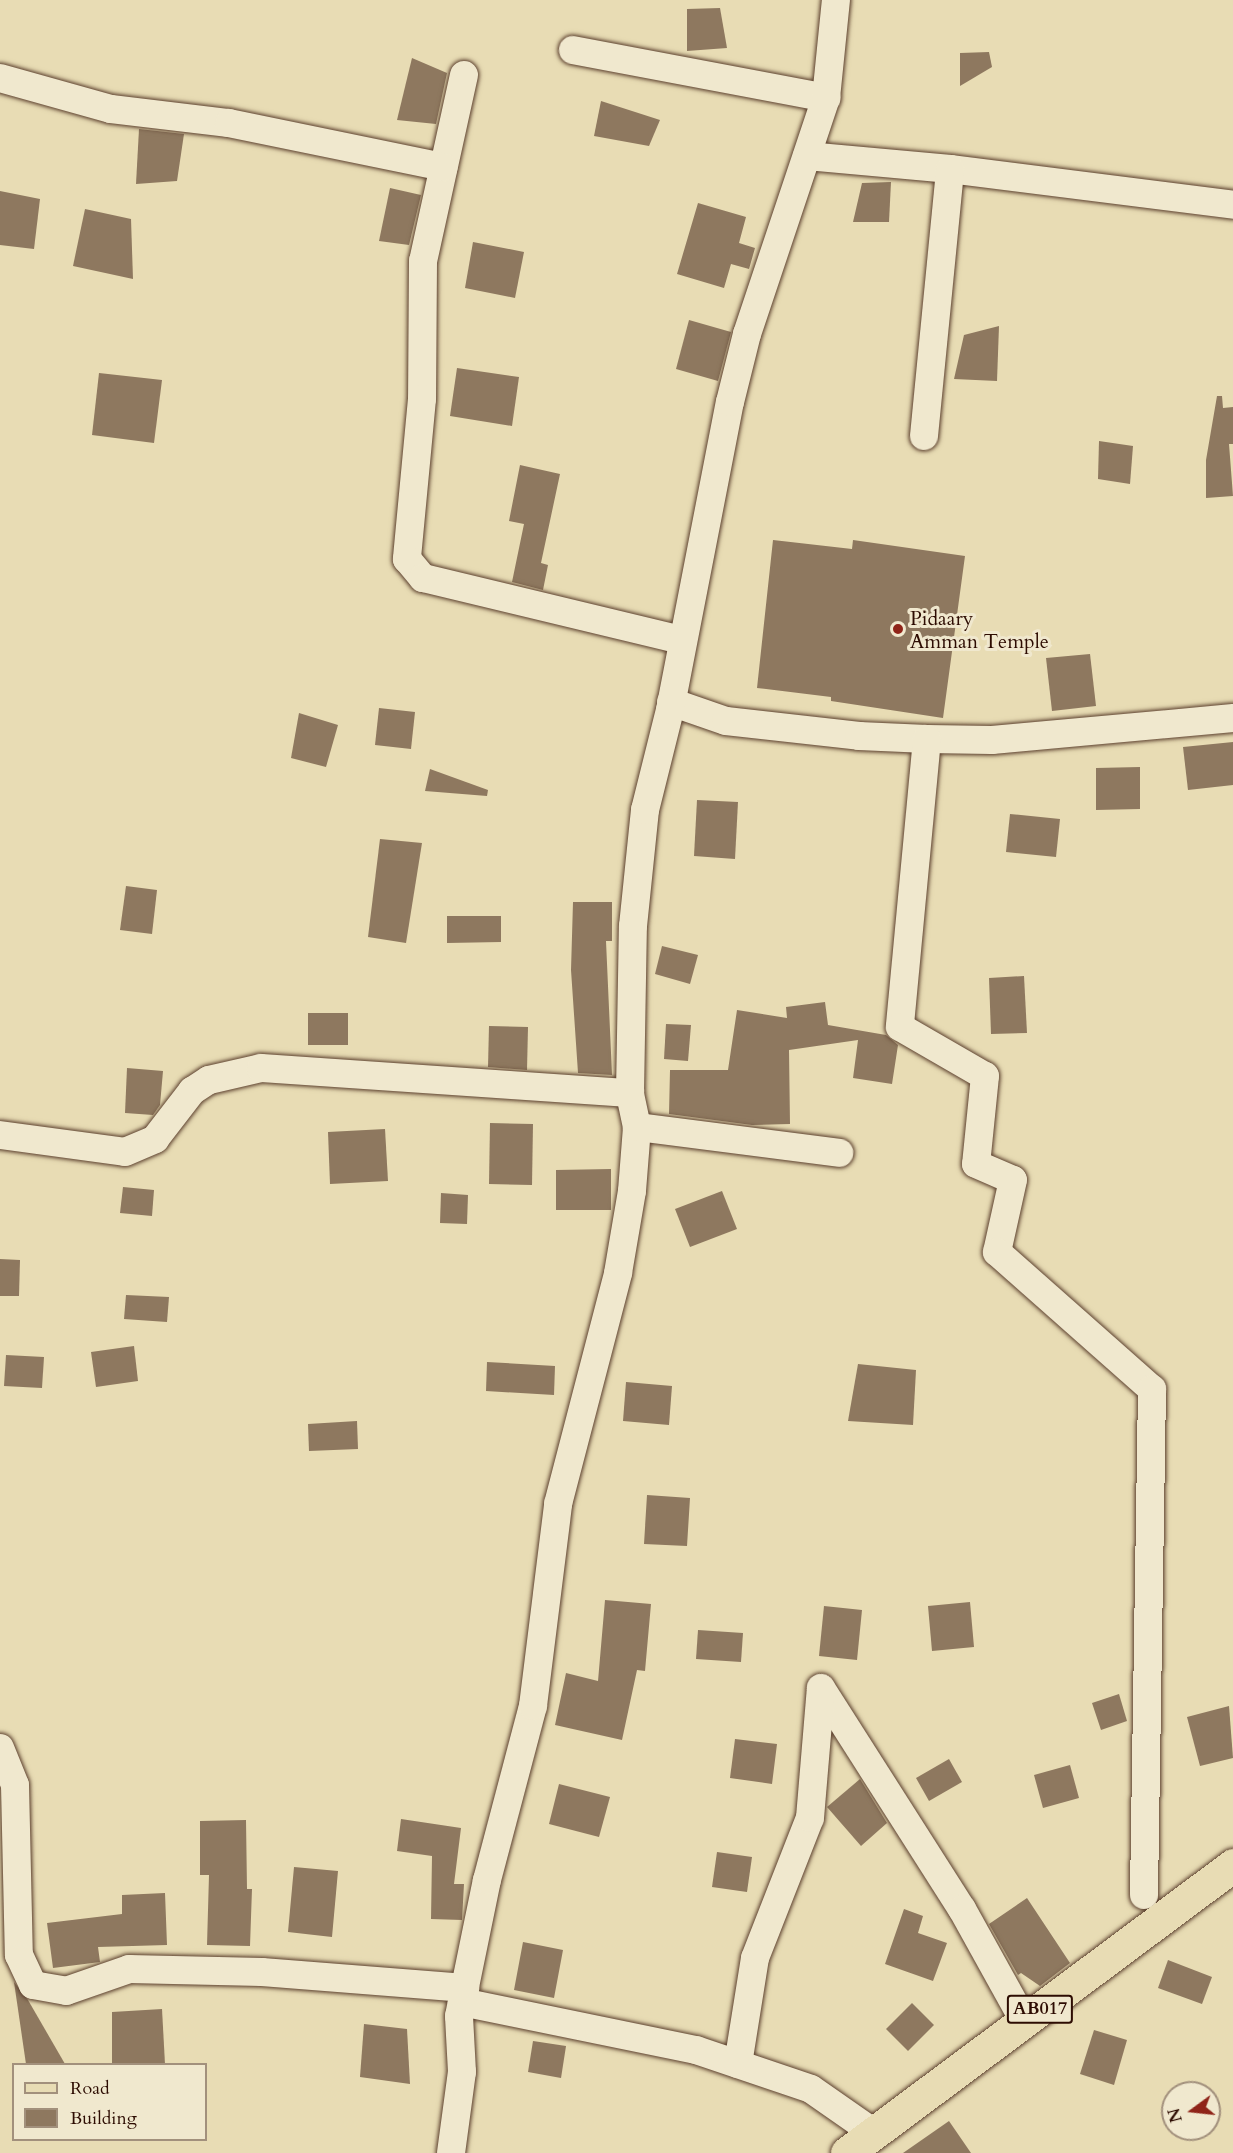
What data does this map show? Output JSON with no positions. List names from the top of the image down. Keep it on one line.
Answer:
{"streets":{"main road":["AB017"]},"places":["Pidaary Amman Temple"],"legend":["Road","Building"],"north":"left"}
